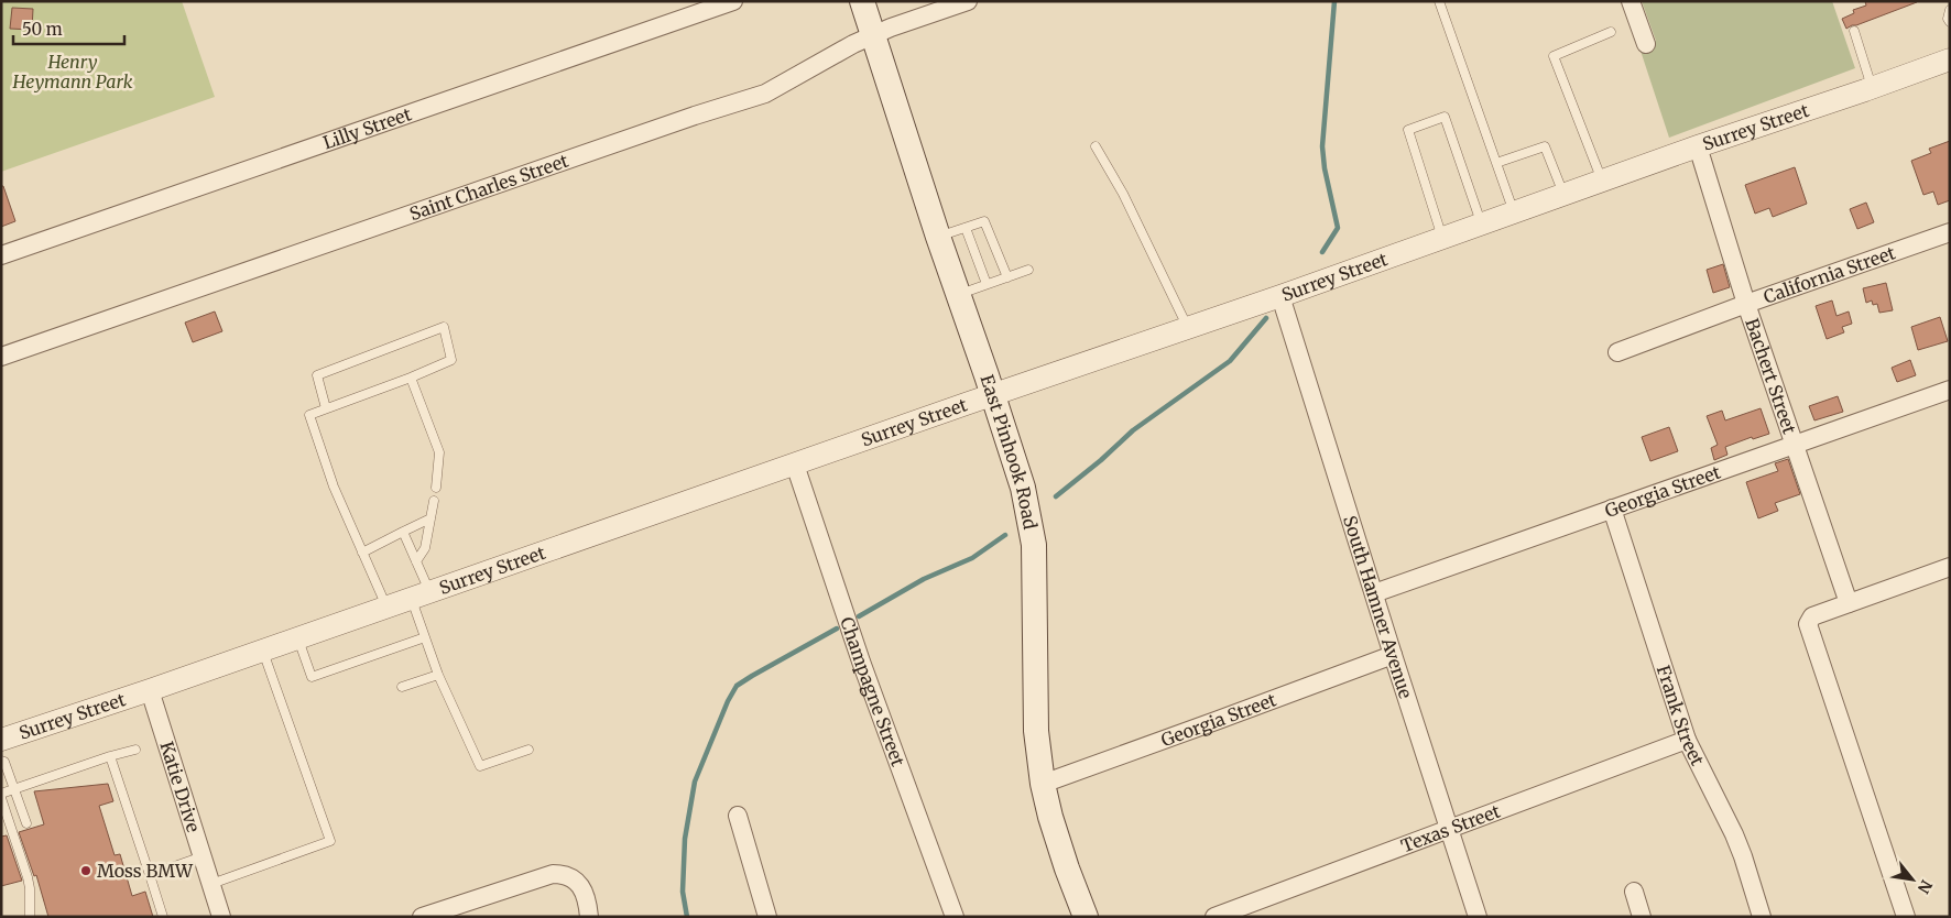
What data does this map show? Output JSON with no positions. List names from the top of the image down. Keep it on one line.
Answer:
{"streets":{"main road":["East Pinhook Road"],"street":["Surrey Street","Lilly Street","Saint Charles Street","California Street","Bachert Street","Georgia Street","South Hamner Avenue","Champagne Street","Frank Street","Katie Drive","Texas Street"]},"crossings":[["Surrey Street","Bachert Street"],["Surrey Street","East Pinhook Road"],["Surrey Street","South Hamner Avenue"],["Surrey Street","Champagne Street"],["Surrey Street","Katie Drive"],["Saint Charles Street","East Pinhook Road"],["California Street","Bachert Street"],["Bachert Street","Georgia Street"],["East Pinhook Road","Georgia Street"],["Georgia Street","South Hamner Avenue"],["Georgia Street","Frank Street"],["South Hamner Avenue","Texas Street"],["Frank Street","Texas Street"]],"parks":["Henry Heymann Park"],"places":["Moss BMW"],"scale_bar":"50 m","north":"bottom right"}
